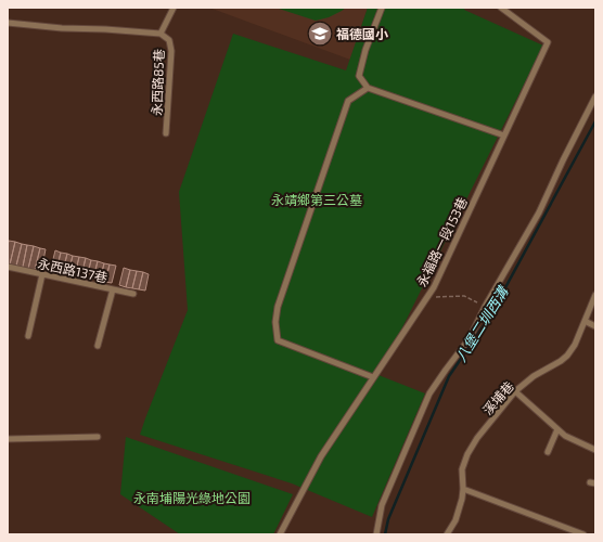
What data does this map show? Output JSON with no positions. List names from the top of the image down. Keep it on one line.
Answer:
{"streets":{"lane":["永西路85巷","永福路一段153巷","永西路137巷","溪埔巷"]},"water":["八堡二圳西溝"],"parks":["永靖鄉第三公墓","永南埔陽光綠地公園"],"places":{"school or university":["福德國小"]}}
